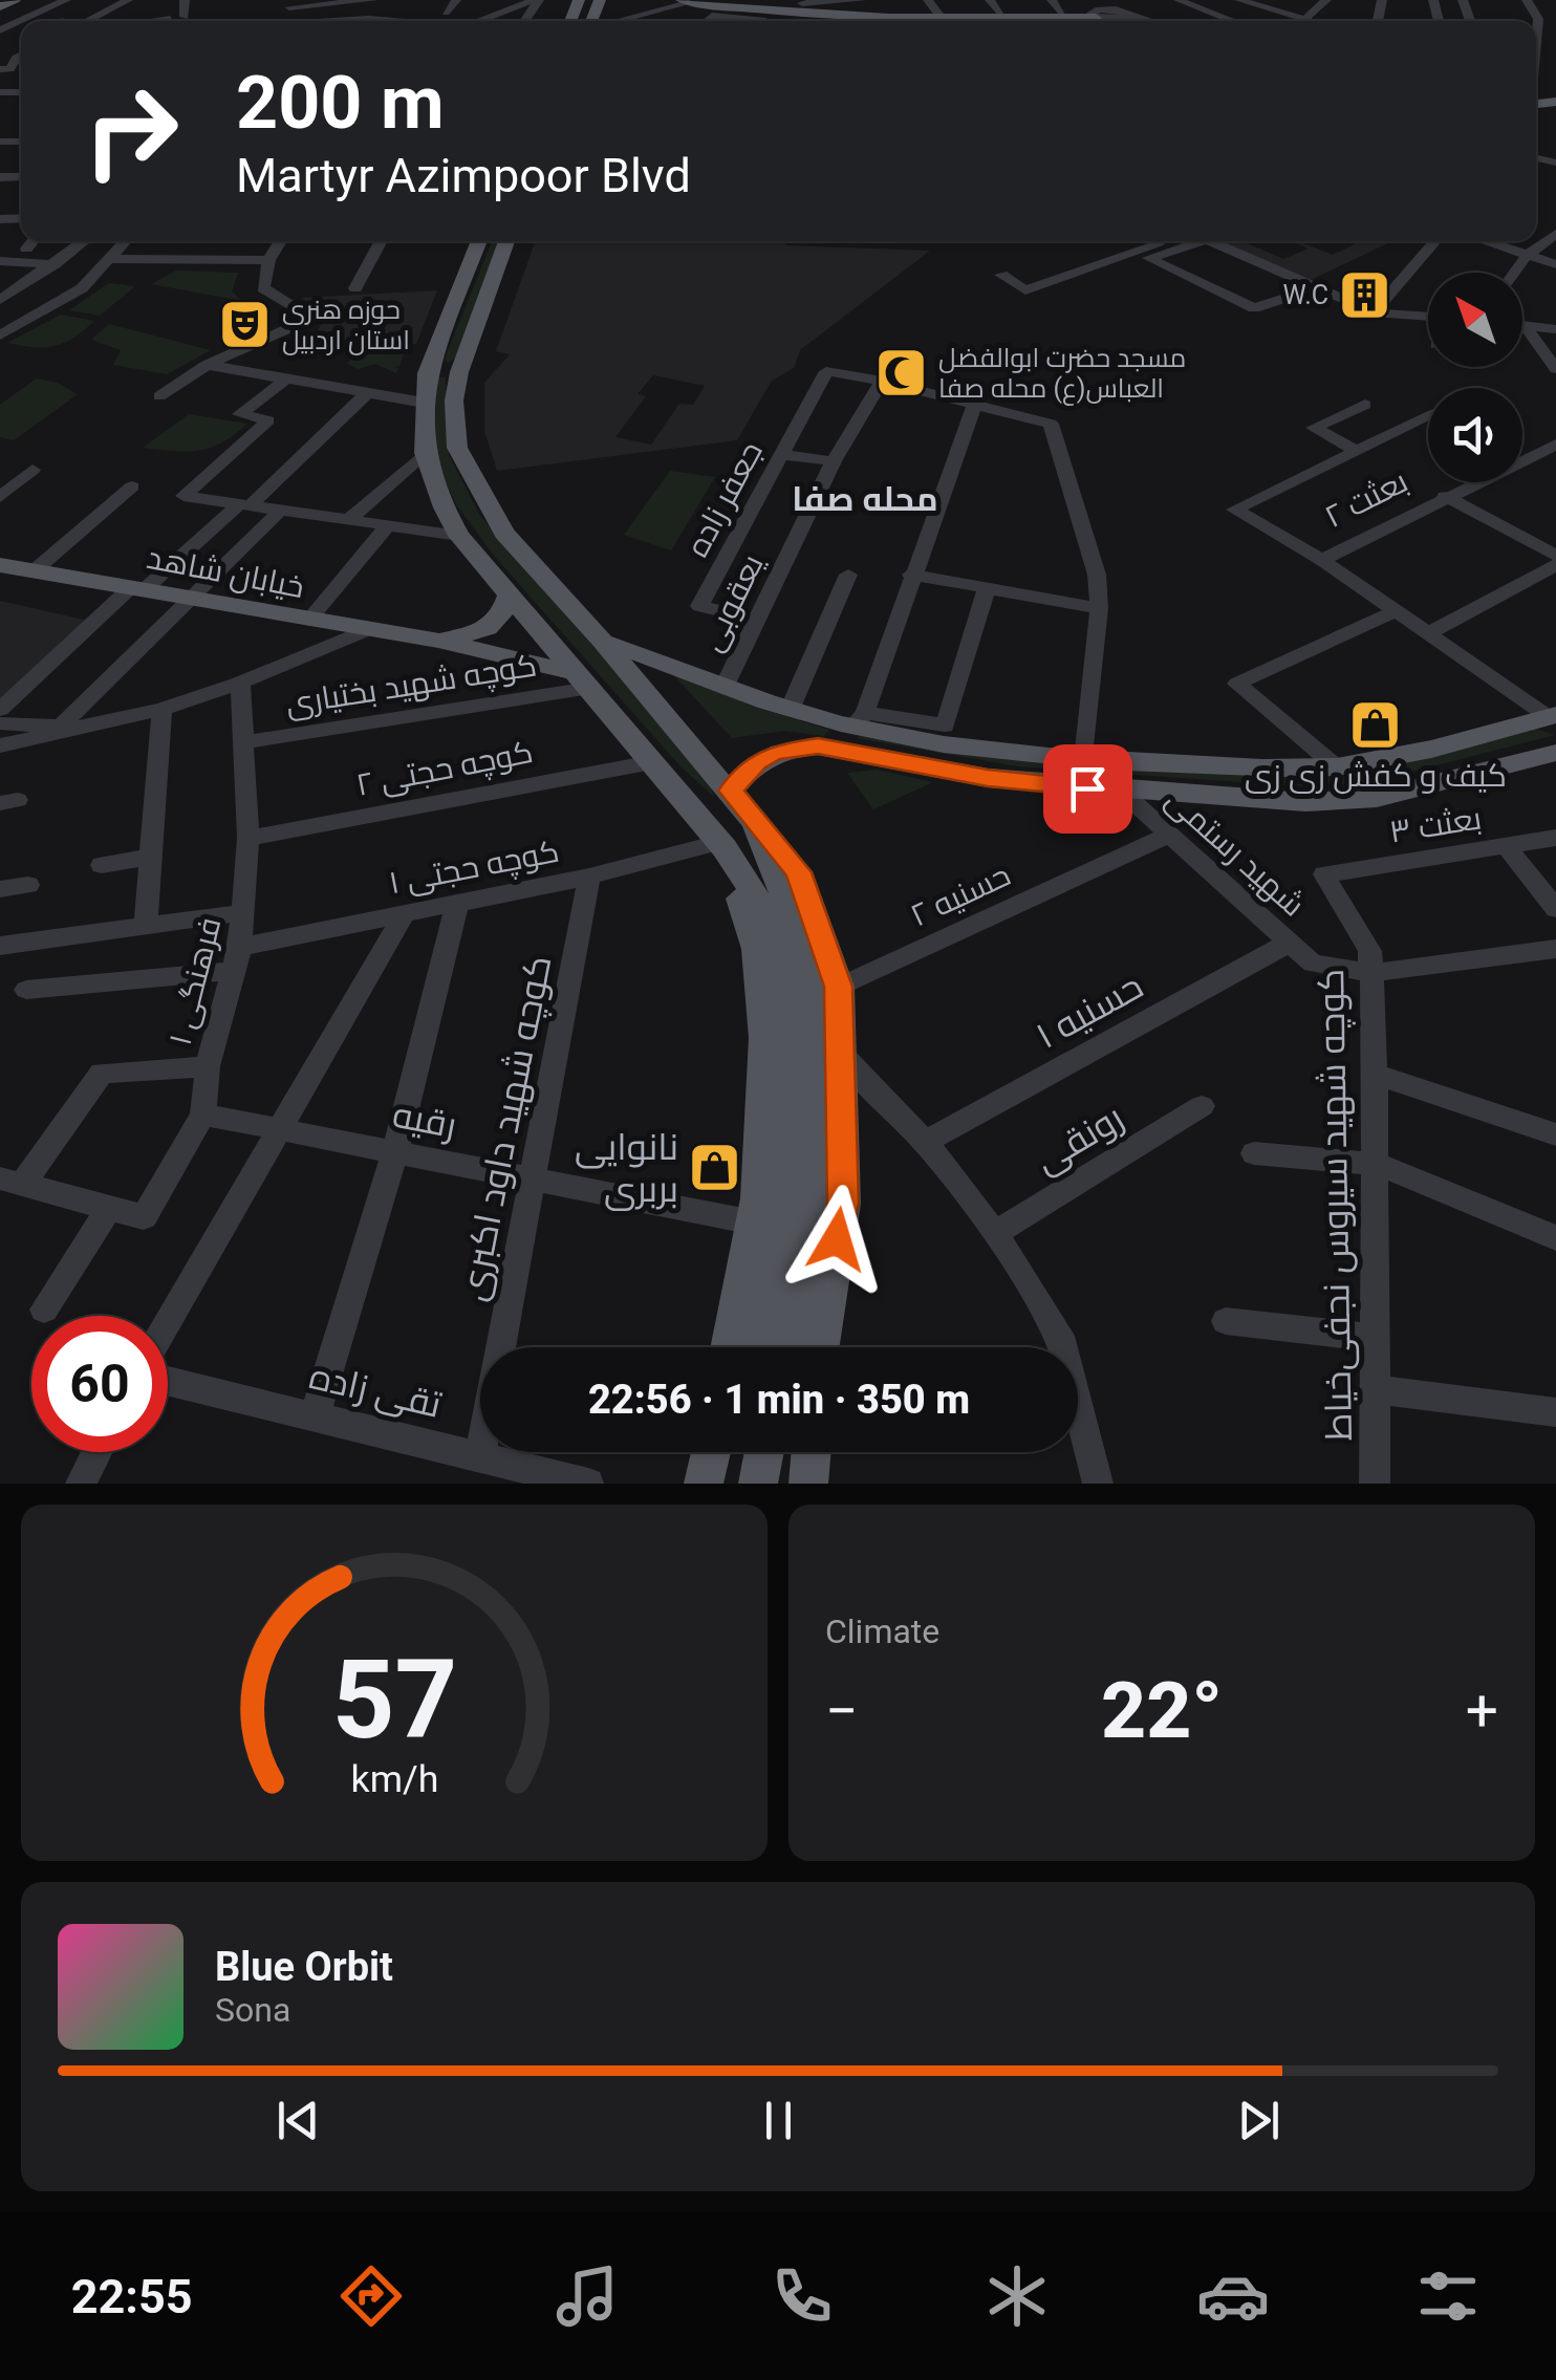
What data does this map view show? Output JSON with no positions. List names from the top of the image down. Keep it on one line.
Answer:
{"streets":{"main road":["خیابان شاهد"],"street":["جعفر زاده","بعثت ۲","یعقوبی","کوچه شهید بختیاری","کوچه حجتی ۲","بعثت ۳","شهید رستمی","کوچه حجتی ۱","حسنیه ۲","فرهنگی ۱","حسنیه ۱","رقیه","کوچه شهید داود اکبری","رونقی","کوچه شهید سیروس نجفی‌خیاط","تقی زاده"]},"crossings":[["جعفر زاده","یعقوبی"],["خیابان شاهد","کوچه شهید بختیاری"],["کوچه شهید بختیاری","فرهنگی ۱"],["کوچه حجتی ۲","فرهنگی ۱"],["بعثت ۳","کوچه شهید سیروس نجفی‌خیاط"],["شهید رستمی","حسنیه ۲"],["شهید رستمی","حسنیه ۱"],["شهید رستمی","کوچه شهید سیروس نجفی‌خیاط"],["کوچه حجتی ۱","فرهنگی ۱"],["کوچه حجتی ۱","کوچه شهید داود اکبری"],["فرهنگی ۱","رقیه"],["رقیه","کوچه شهید داود اکبری"],["کوچه شهید داود اکبری","تقی زاده"]],"districts":["محله صفا"],"places":{"building":["W.C"],"theatre":["حوزه هنری استان اردبیل"],"mosque":["مسجد حضرت ابوالفضل العباس(ع) محله صفا"],"shop":["کیف و کفش زی زی","نانوایی بربری"]},"north":"top left","page":{"turn":["200 m","Martyr Azimpoor Blvd"],"limit":"60","trip":"22:56 · 1 min · 350 m","tile":"Climate","heat":["−","22°","+"],"song":["Blue Orbit","Sona"],"tabs":"22:55","gauge":["57","km/h"]}}
